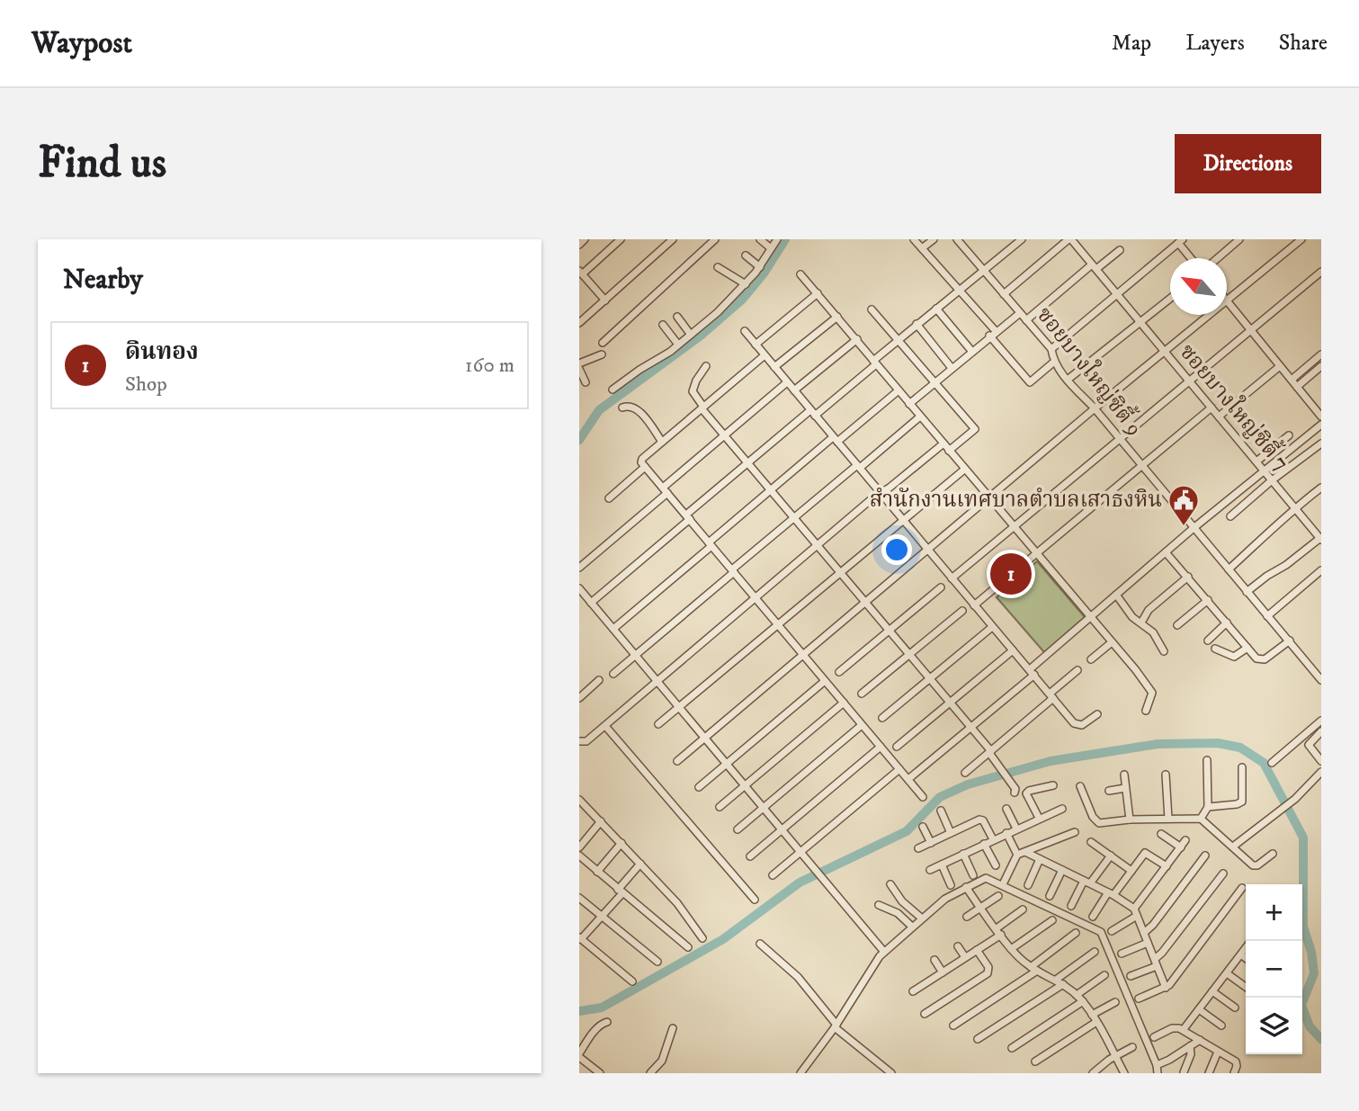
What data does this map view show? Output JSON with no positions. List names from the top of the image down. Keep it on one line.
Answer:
{"streets":{"street":["ซอยบางใหญ่ซิตี้ 9","ซอยบางใหญ่ซิตี้ 7"]},"places":{"public building":["สำนักงานเทศบาลตำบลเสาธงหิน"]},"north":"top left","page":{"header":"Waypost","nav":["Map","Layers","Share"],"buttons":"Directions","title":"Find us","heading":"Nearby","list":[{"mark":"1","name":"ดินทอง","note":"Shop","value":"160 m"}],"pins":"1","map_buttons":["+","−"]}}
